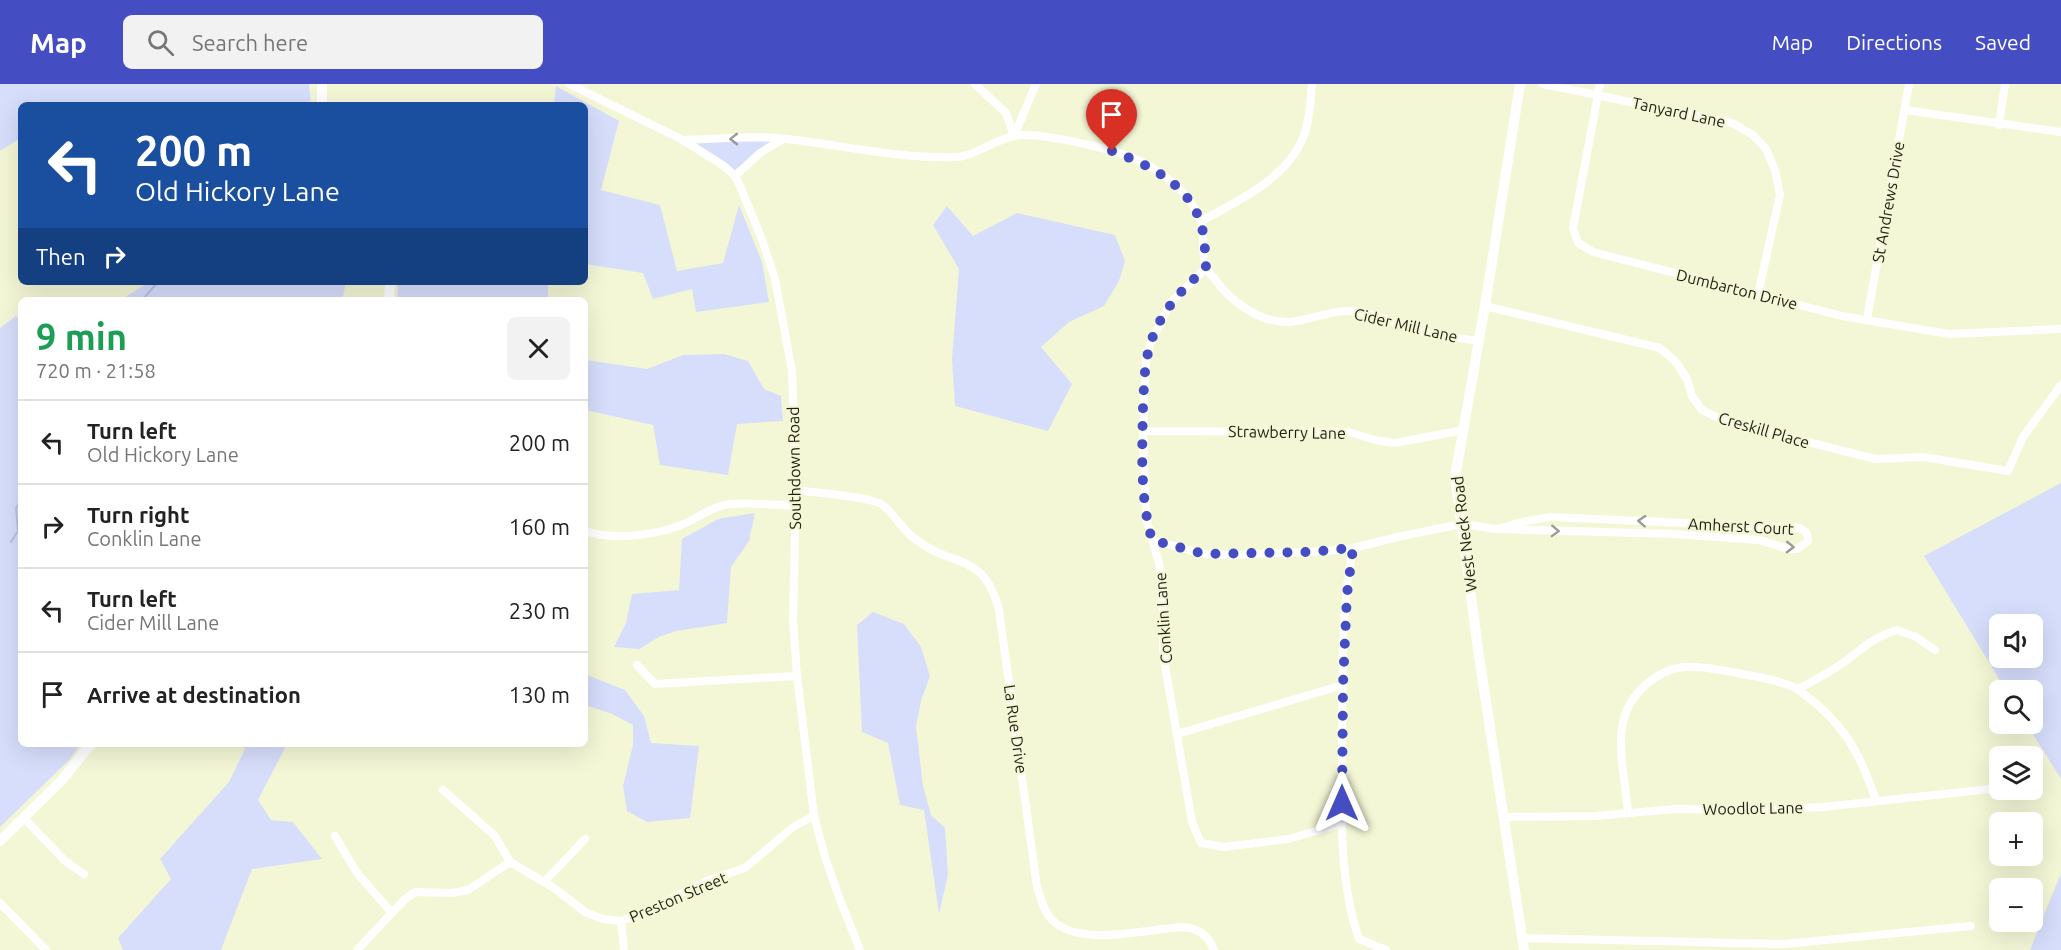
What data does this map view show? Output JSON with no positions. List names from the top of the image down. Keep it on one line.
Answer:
{"streets":{"street":["Tanyard Lane","St Andrews Drive","Dumbarton Drive","Cider Mill Lane","Creskill Place","Strawberry Lane","Southdown Road","Amherst Court","West Neck Road","Conklin Lane","La Rue Drive","Woodlot Lane","Preston Street"]},"crossings":[["Tanyard Lane","Dumbarton Drive"],["St Andrews Drive","Dumbarton Drive"],["Cider Mill Lane","West Neck Road"],["Cider Mill Lane","Conklin Lane"],["Creskill Place","West Neck Road"],["Strawberry Lane","West Neck Road"],["Strawberry Lane","Conklin Lane"],["Southdown Road","La Rue Drive"],["Southdown Road","Preston Street"],["Amherst Court","West Neck Road"],["West Neck Road","Woodlot Lane"]],"page":{"header":"Map","search":"Search here","nav":["Map","Directions","Saved"],"turn":["200 m","Old Hickory Lane"],"then":"Then","heading":["9 min","720 m · 21:58"],"list":[{"name":"Turn left","note":"Old Hickory Lane","value":"200 m"},{"name":"Turn right","note":"Conklin Lane","value":"160 m"},{"name":"Turn left","note":"Cider Mill Lane","value":"230 m"},{"name":"Arrive at destination","value":"130 m"}],"map_buttons":["+","−"]}}
